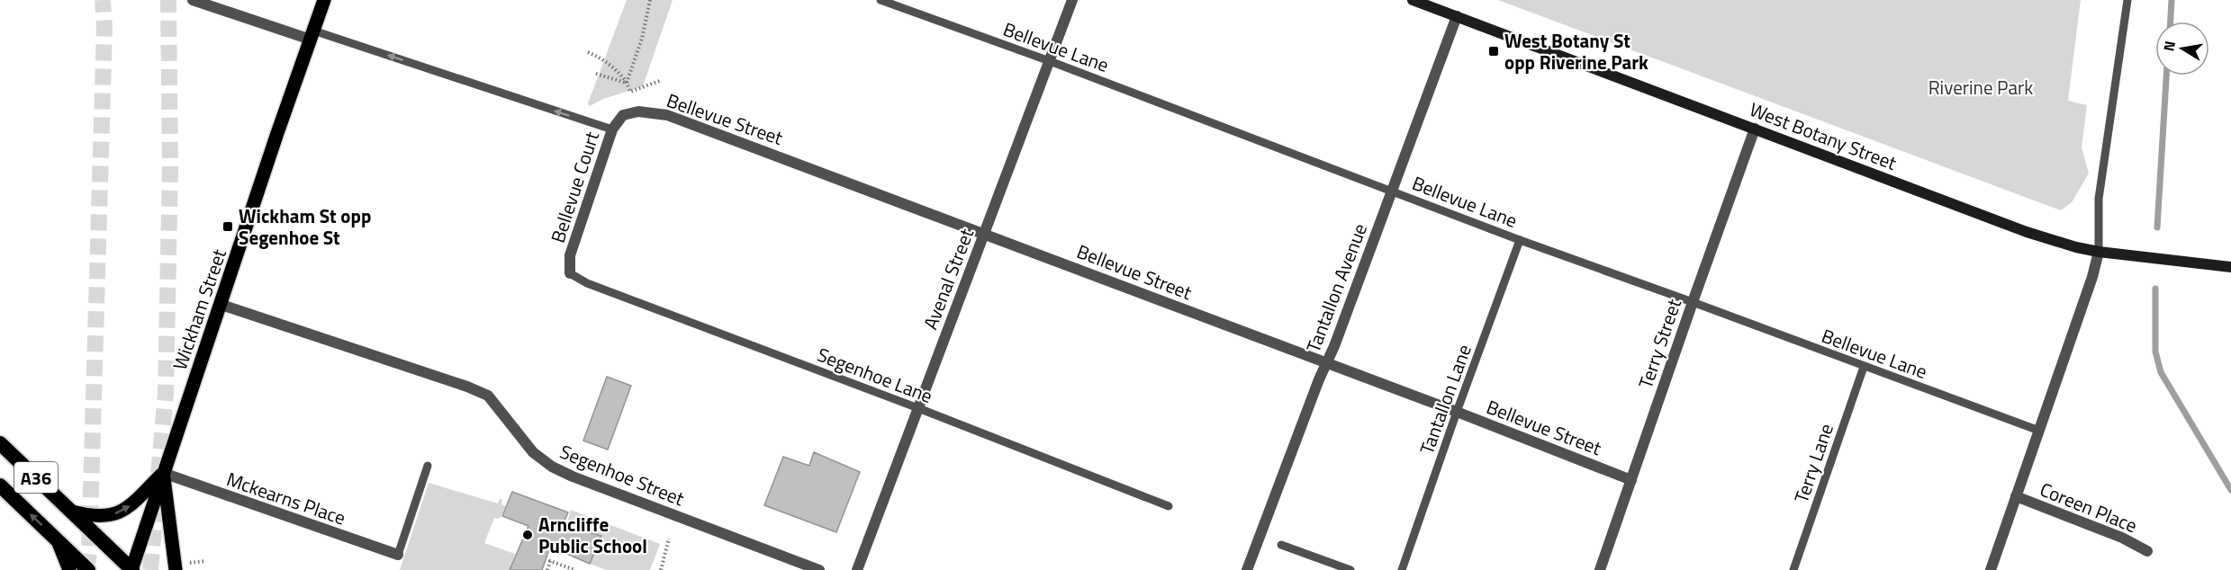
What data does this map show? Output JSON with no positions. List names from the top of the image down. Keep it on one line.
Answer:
{"streets":{"highway":["A36"],"main road":["West Botany Street","Wickham Street"],"street":["Bellevue Street","Bellevue Court","Avenal Street","Tantallon Avenue","Terry Street","Segenhoe Street","Mckearns Place","Coreen Place"],"lane":["Bellevue Lane","Segenhoe Lane","Tantallon Lane","Terry Lane"]},"crossings":[["Bellevue Lane","Avenal Street"],["Bellevue Lane","Tantallon Avenue"],["Bellevue Lane","Terry Street"],["Bellevue Lane","Tantallon Lane"],["Bellevue Lane","Terry Lane"],["Bellevue Street","Bellevue Court"],["Bellevue Street","Avenal Street"],["Bellevue Street","Tantallon Avenue"],["Bellevue Street","Terry Street"],["Bellevue Street","Tantallon Lane"],["West Botany Street","Tantallon Avenue"],["West Botany Street","Terry Street"],["Bellevue Court","Segenhoe Lane"],["Avenal Street","Segenhoe Lane"],["Wickham Street","Segenhoe Street"],["Wickham Street","A36"],["Wickham Street","Mckearns Place"]],"parks":["Riverine Park"],"places":{"transit":["West Botany St opp Riverine Park","Wickham St opp Segenhoe St"],"other":["Arncliffe Public School"]},"north":"left"}
